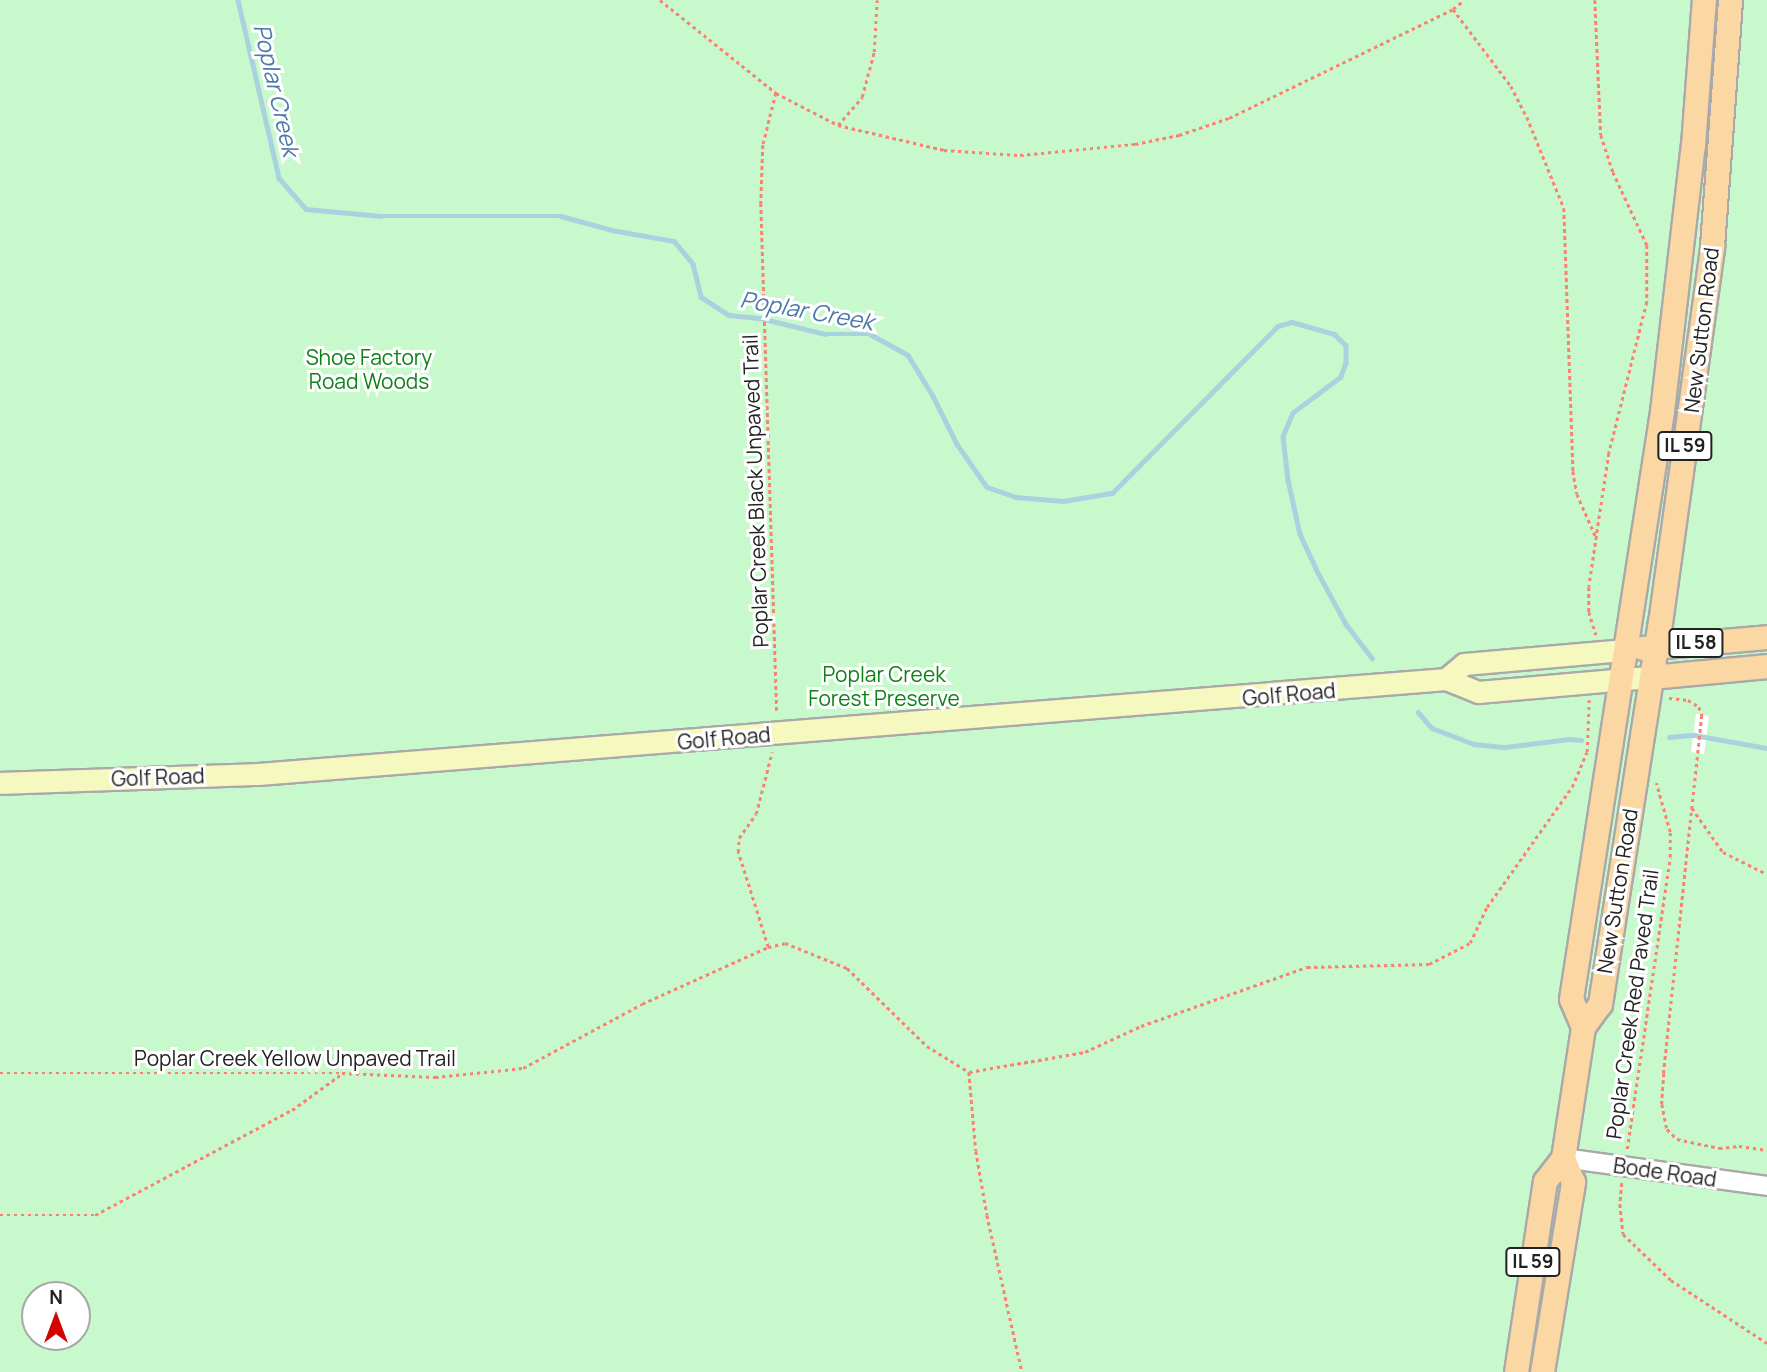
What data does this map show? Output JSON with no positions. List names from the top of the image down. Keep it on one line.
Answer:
{"streets":{"main road":["New Sutton Road","IL 59","IL 58","Golf Road"],"street":["Bode Road"],"path":["Poplar Creek Black Unpaved Trail","Poplar Creek Red Paved Trail","Poplar Creek Yellow Unpaved Trail"]},"crossings":[["New Sutton Road","Golf Road"],["New Sutton Road","Bode Road"],["Poplar Creek Red Paved Trail","Bode Road"]],"water":["Poplar Creek"],"parks":["Shoe Factory Road Woods","Poplar Creek Forest Preserve"],"north":"top"}
